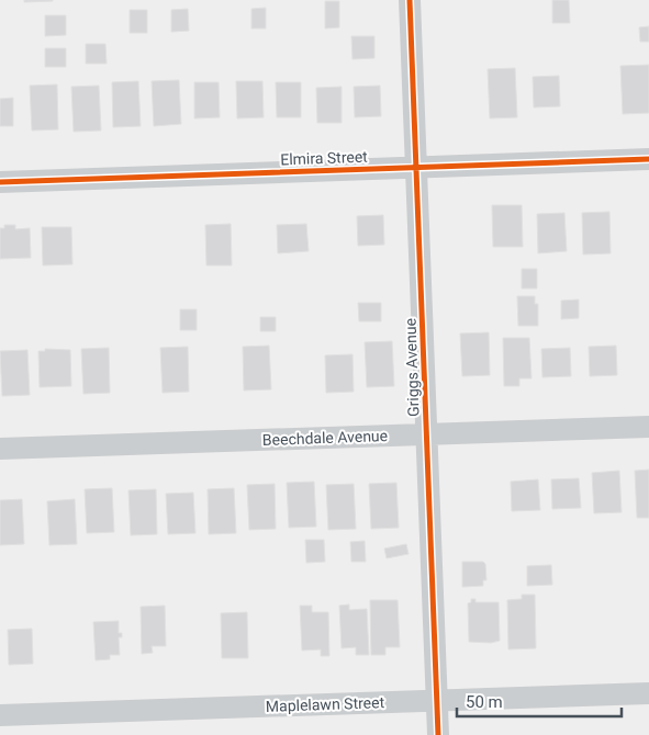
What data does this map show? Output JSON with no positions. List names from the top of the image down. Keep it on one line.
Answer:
{"streets":{"street":["Elmira Street","Griggs Avenue","Beechdale Avenue","Maplelawn Street"]},"crossings":[["Elmira Street","Griggs Avenue"],["Griggs Avenue","Beechdale Avenue"],["Griggs Avenue","Maplelawn Street"]],"scale_bar":"50 m"}
